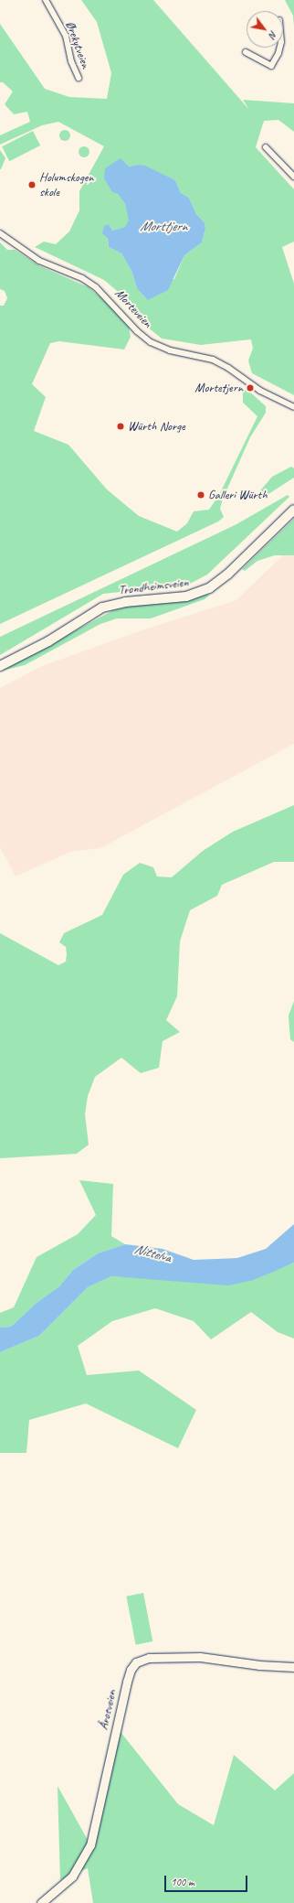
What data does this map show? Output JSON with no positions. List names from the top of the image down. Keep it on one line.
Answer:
{"streets":{"main road":["Trondheimsveien","Årosveien"],"street":["Ørekytveien","Morteveien"]},"water":["Morttjern","Nittelva"],"places":["Holumskogen skole","Mortetjern","Würth Norge","Galleri Würth"],"scale_bar":"100 m","north":"bottom right"}
